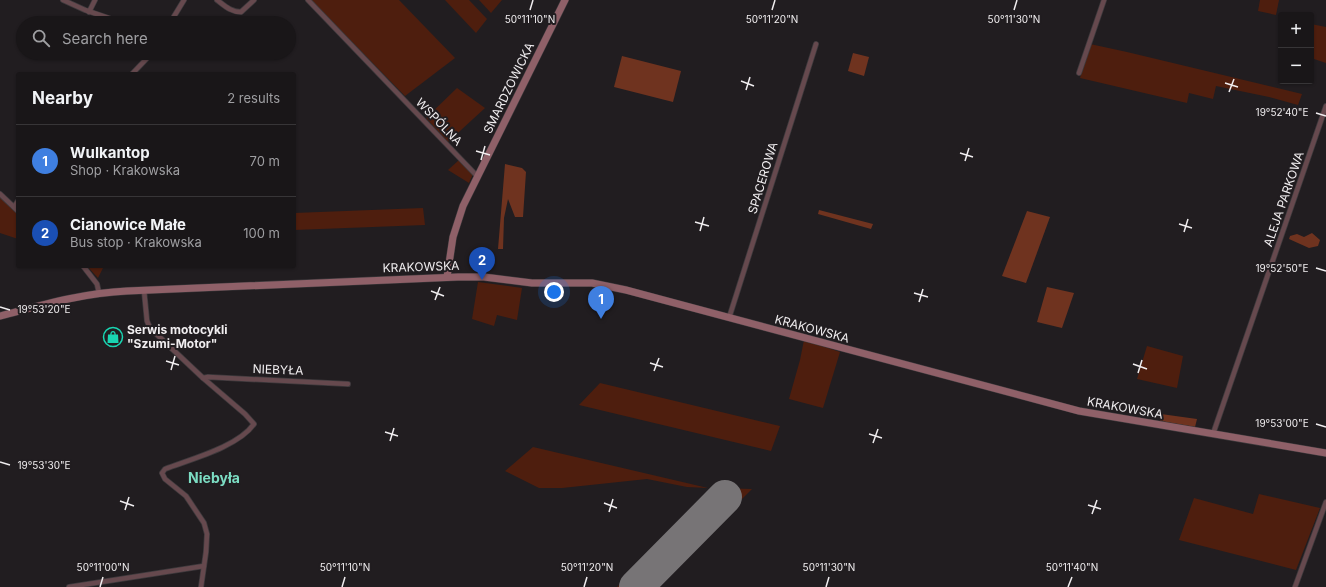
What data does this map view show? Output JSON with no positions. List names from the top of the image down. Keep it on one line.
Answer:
{"streets":{"main road":["SMARDZOWICKA","KRAKOWSKA"],"street":["WSPÓLNA","SPACEROWA","ALEJA PARKOWA","NIEBYŁA"]},"crossings":[["SMARDZOWICKA","WSPÓLNA"],["SMARDZOWICKA","KRAKOWSKA"],["SPACEROWA","KRAKOWSKA"],["ALEJA PARKOWA","KRAKOWSKA"]],"districts":["Niebyła"],"places":{"shop":["Serwis motocykli \"Szumi-Motor\""]},"page":{"map_buttons":["+","−"],"search":"Search here","heading":["Nearby","2 results"],"list":[{"mark":"1","name":"Wulkantop","note":"Shop · Krakowska","value":"70 m"},{"mark":"2","name":"Cianowice Małe","note":"Bus stop · Krakowska","value":"100 m"}],"pins":["2","1"]},"coordinates":["50°11'10\"N","50°11'20\"N","50°11'30\"N","19°52'40\"E","19°52'50\"E","19°53'20\"E","19°53'00\"E","19°53'30\"E","50°11'00\"N","50°11'40\"N"]}
